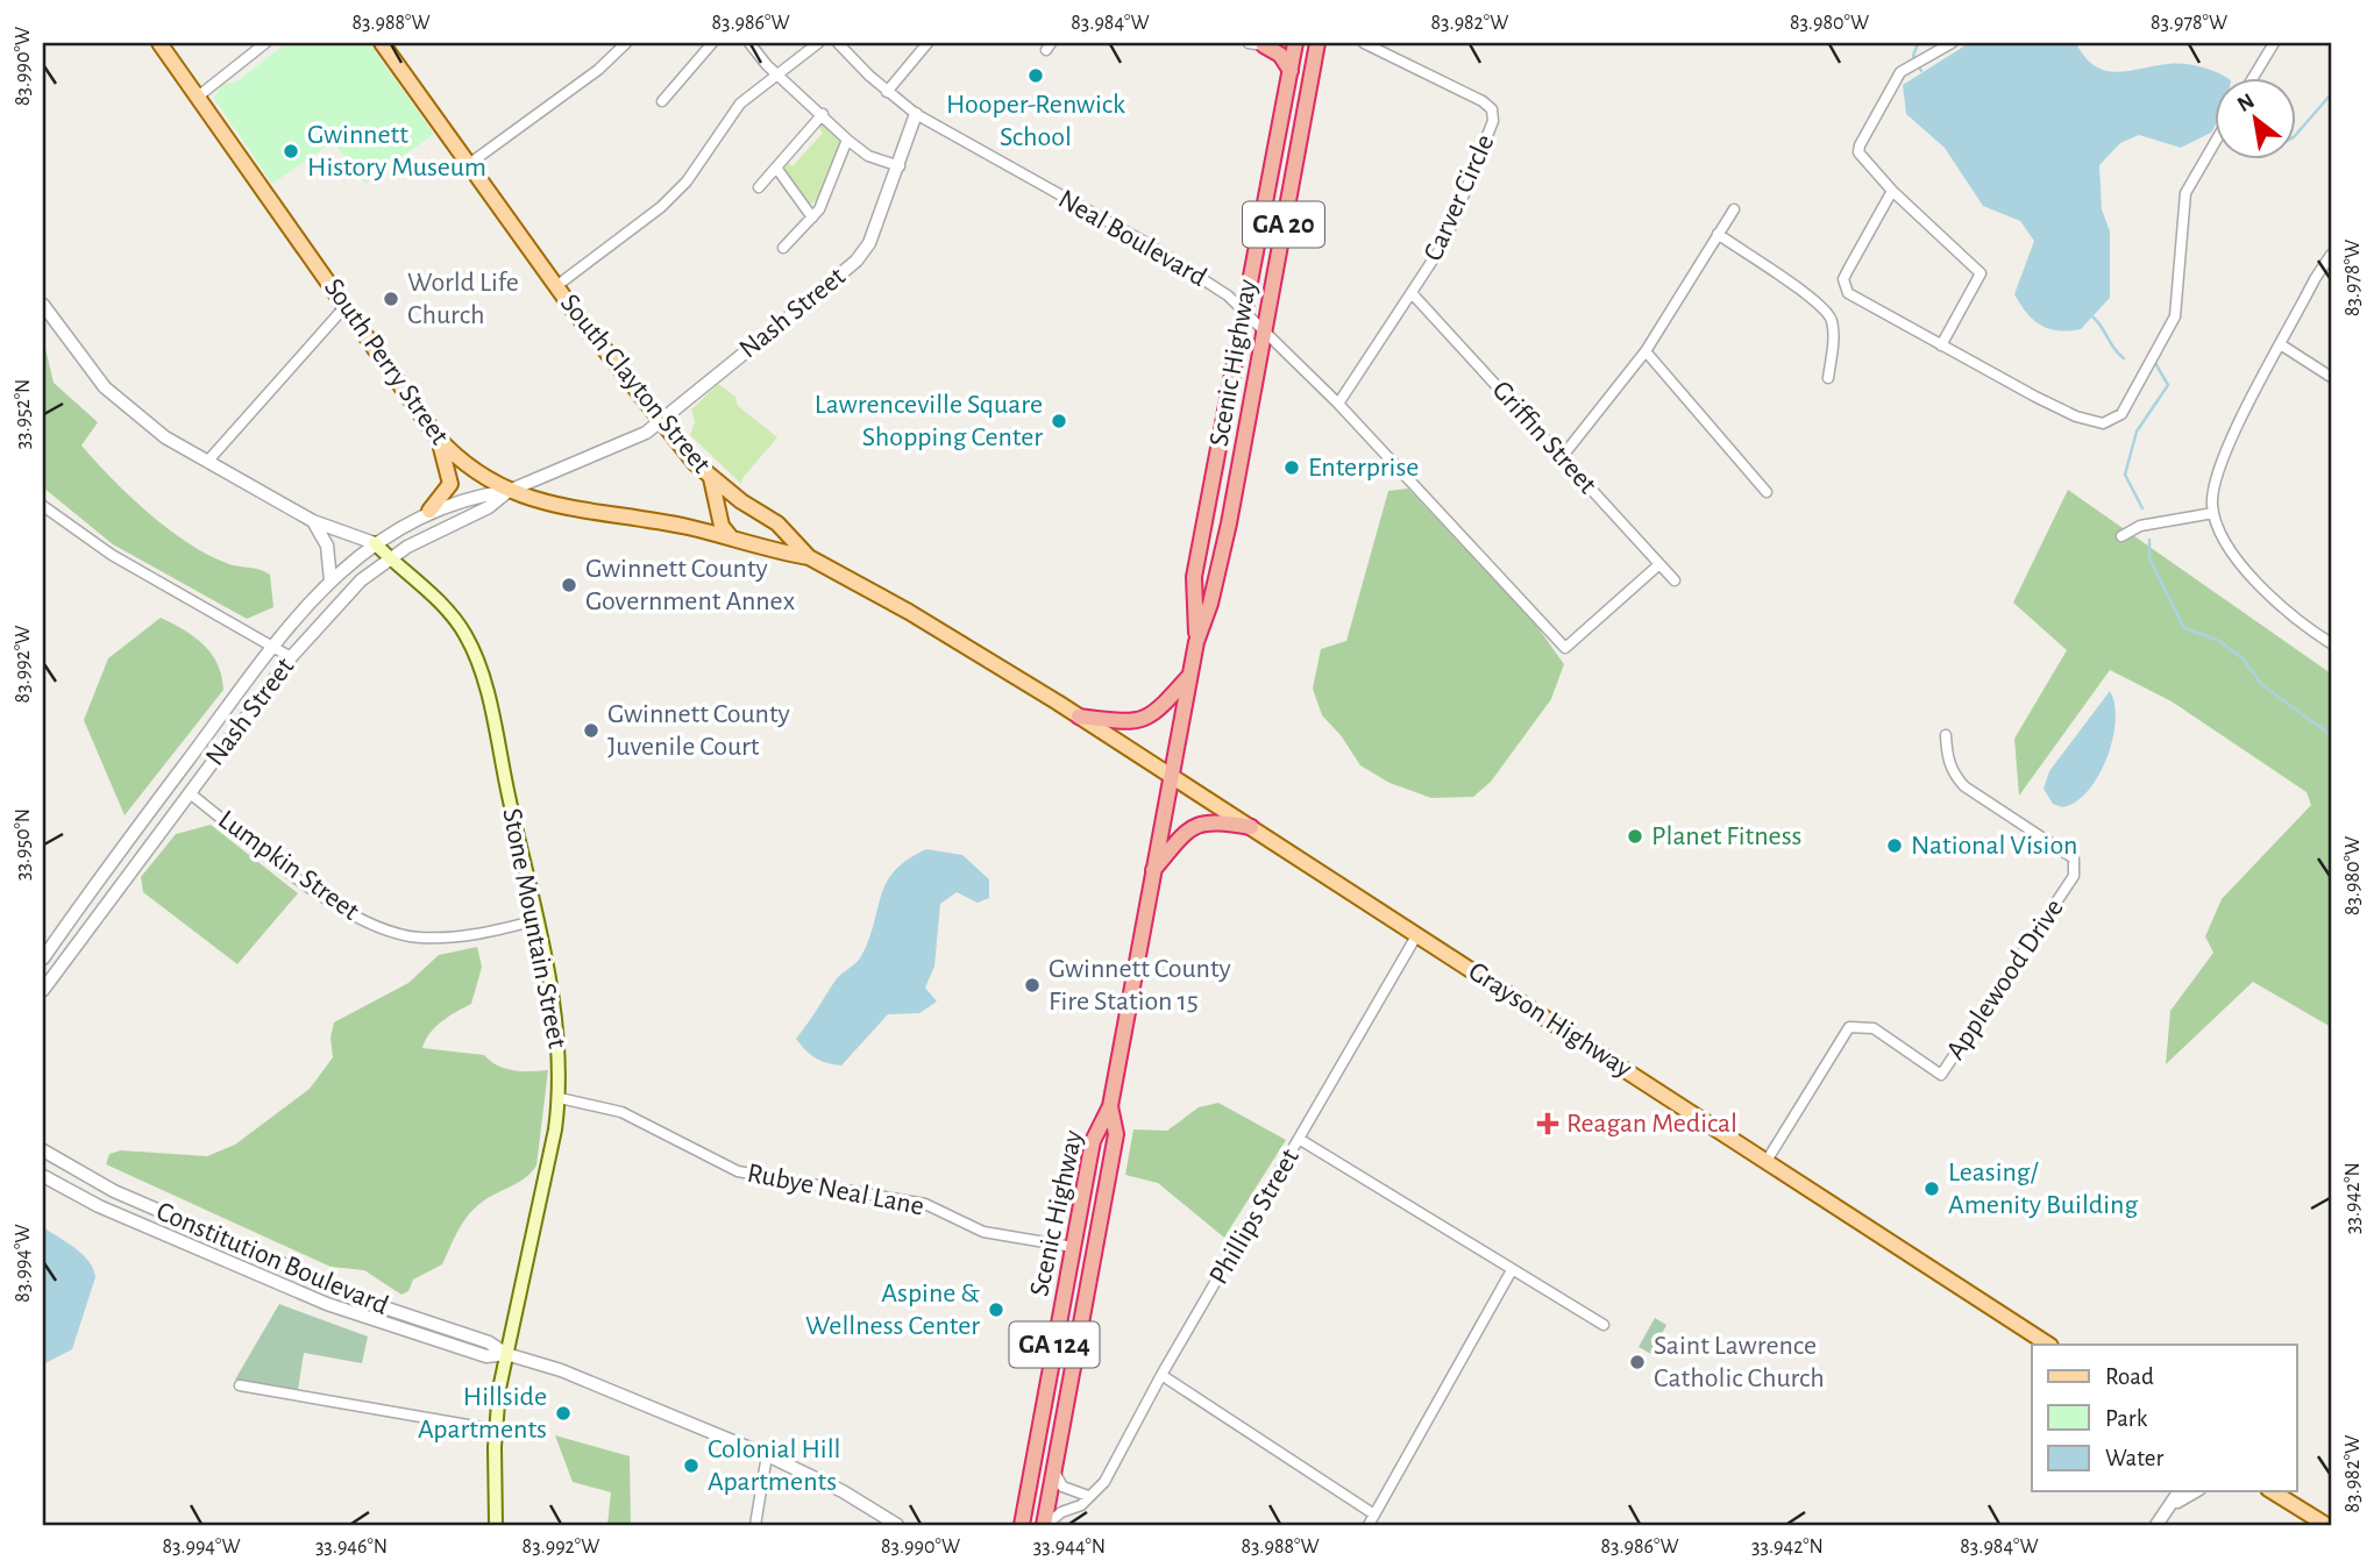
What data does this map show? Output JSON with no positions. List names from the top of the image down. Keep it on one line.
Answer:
{"streets":{"highway":["GA 20","Scenic Highway","GA 124"],"main road":["South Perry Street","South Clayton Street","Stone Mountain Street","Grayson Highway"],"street":["Carver Circle","Neal Boulevard","Nash Street","Griffin Street","Lumpkin Street","Applewood Drive","Rubye Neal Lane","Phillips Street","Constitution Boulevard"]},"crossings":[["Carver Circle","Neal Boulevard"],["Carver Circle","Griffin Street"],["Neal Boulevard","Nash Street"],["Neal Boulevard","Scenic Highway"],["Neal Boulevard","Griffin Street"],["Nash Street","South Perry Street"],["Nash Street","South Clayton Street"],["Nash Street","Lumpkin Street"],["Nash Street","Stone Mountain Street"],["South Perry Street","South Clayton Street"],["Scenic Highway","South Clayton Street"],["Scenic Highway","Grayson Highway"],["Scenic Highway","Rubye Neal Lane"],["Scenic Highway","Phillips Street"],["South Clayton Street","Grayson Highway"],["Lumpkin Street","Stone Mountain Street"],["Stone Mountain Street","Rubye Neal Lane"],["Stone Mountain Street","Constitution Boulevard"],["Applewood Drive","Grayson Highway"],["Grayson Highway","Phillips Street"]],"places":{"other":["Hooper-Renwick School","Gwinnett History Museum","World Life Church","Lawrenceville Square Shopping Center","Enterprise","Gwinnett County Government Annex","Gwinnett County Juvenile Court","Planet Fitness","National Vision","Gwinnett County Fire Station 15","Leasing/ Amenity Building","Aspine & Wellness Center","Saint Lawrence Catholic Church","Hillside Apartments","Colonial Hill Apartments"],"health":["Reagan Medical"]},"legend":["Road","Park","Water"],"north":"top left","coordinates":["83.988°W","83.986°W","83.984°W","83.982°W","83.980°W","83.978°W","83.990°W","33.952°N","83.992°W","33.950°N","33.942°N","83.994°W","33.946°N","33.944°N"]}
